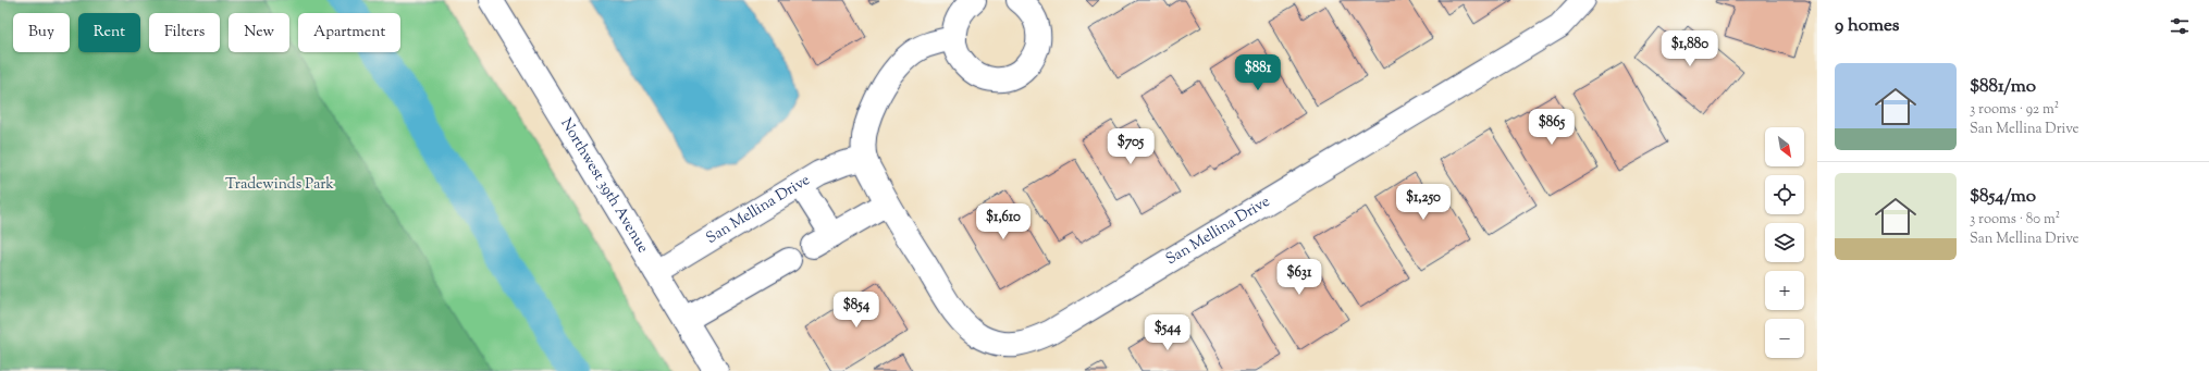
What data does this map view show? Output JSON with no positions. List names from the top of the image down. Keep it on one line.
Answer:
{"streets":{"street":["Northwest 39th Avenue","San Mellina Drive"]},"crossings":[["Northwest 39th Avenue","San Mellina Drive"]],"parks":["Tradewinds Park"],"north":"bottom right","page":{"heading":"9 homes","chip":["Buy","Rent","Filters","New","Apartment"],"price":["$1,880","$881","$865","$705","$1,250","$1,610","$631","$854","$544"],"list":[{"name":"$881/mo","note":"3 rooms · 92 m² · San Mellina Drive"},{"name":"$854/mo","note":"3 rooms · 80 m² · San Mellina Drive"}],"map_buttons":["+","−"]}}
